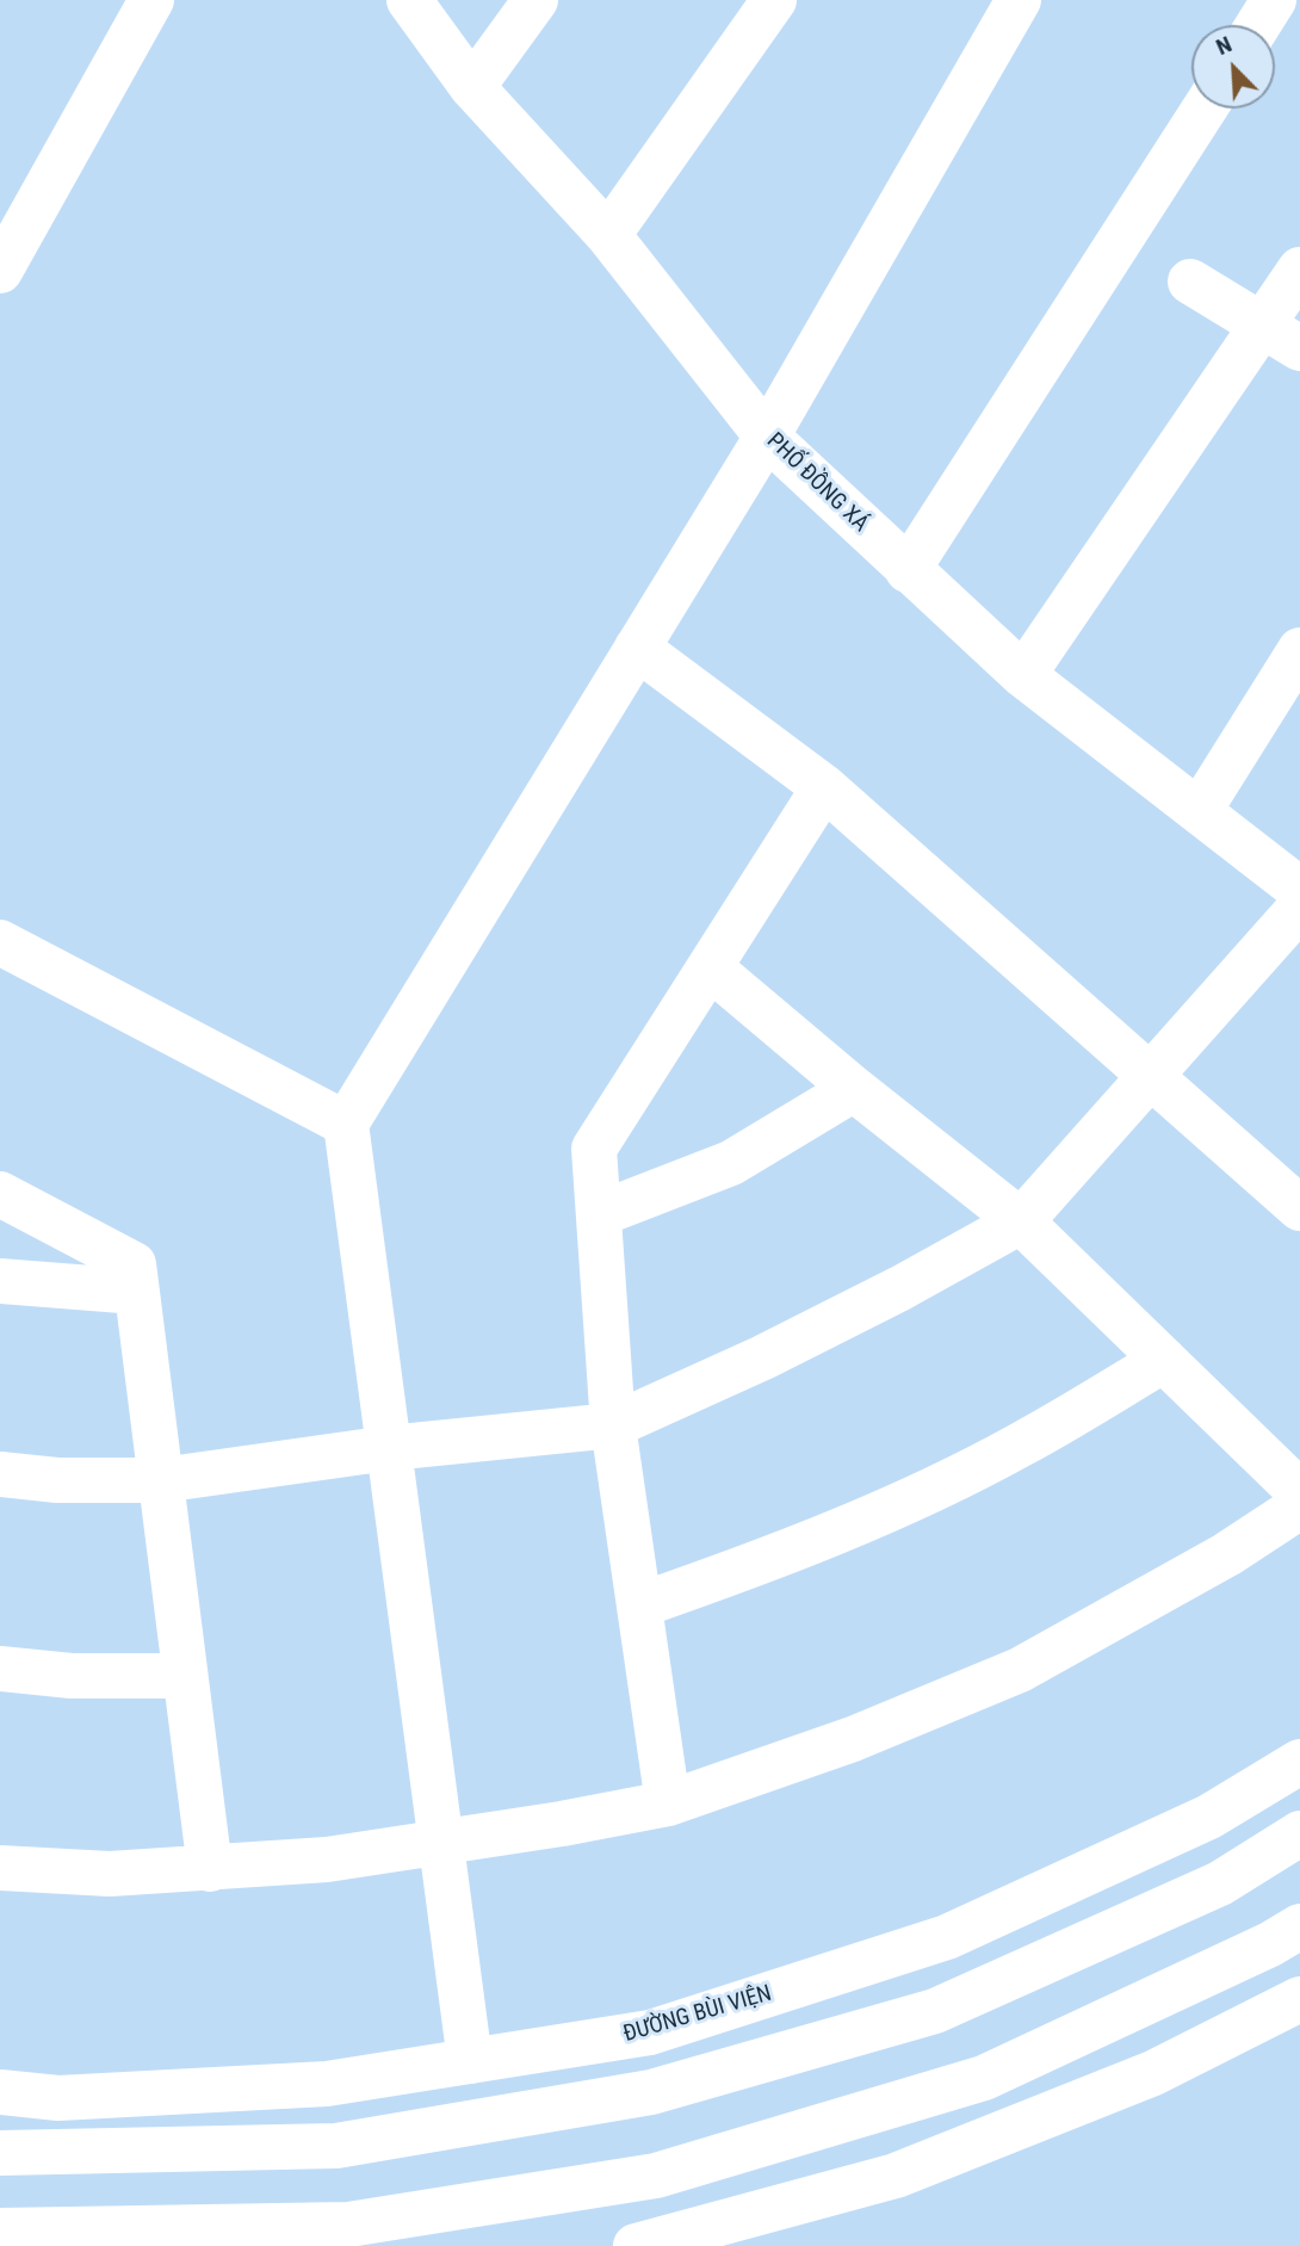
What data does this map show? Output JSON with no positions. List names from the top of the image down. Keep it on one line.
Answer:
{"streets":{"street":["PHỐ ĐỒNG XÁ","ĐƯỜNG BÙI VIỆN"]},"north":"top left"}
